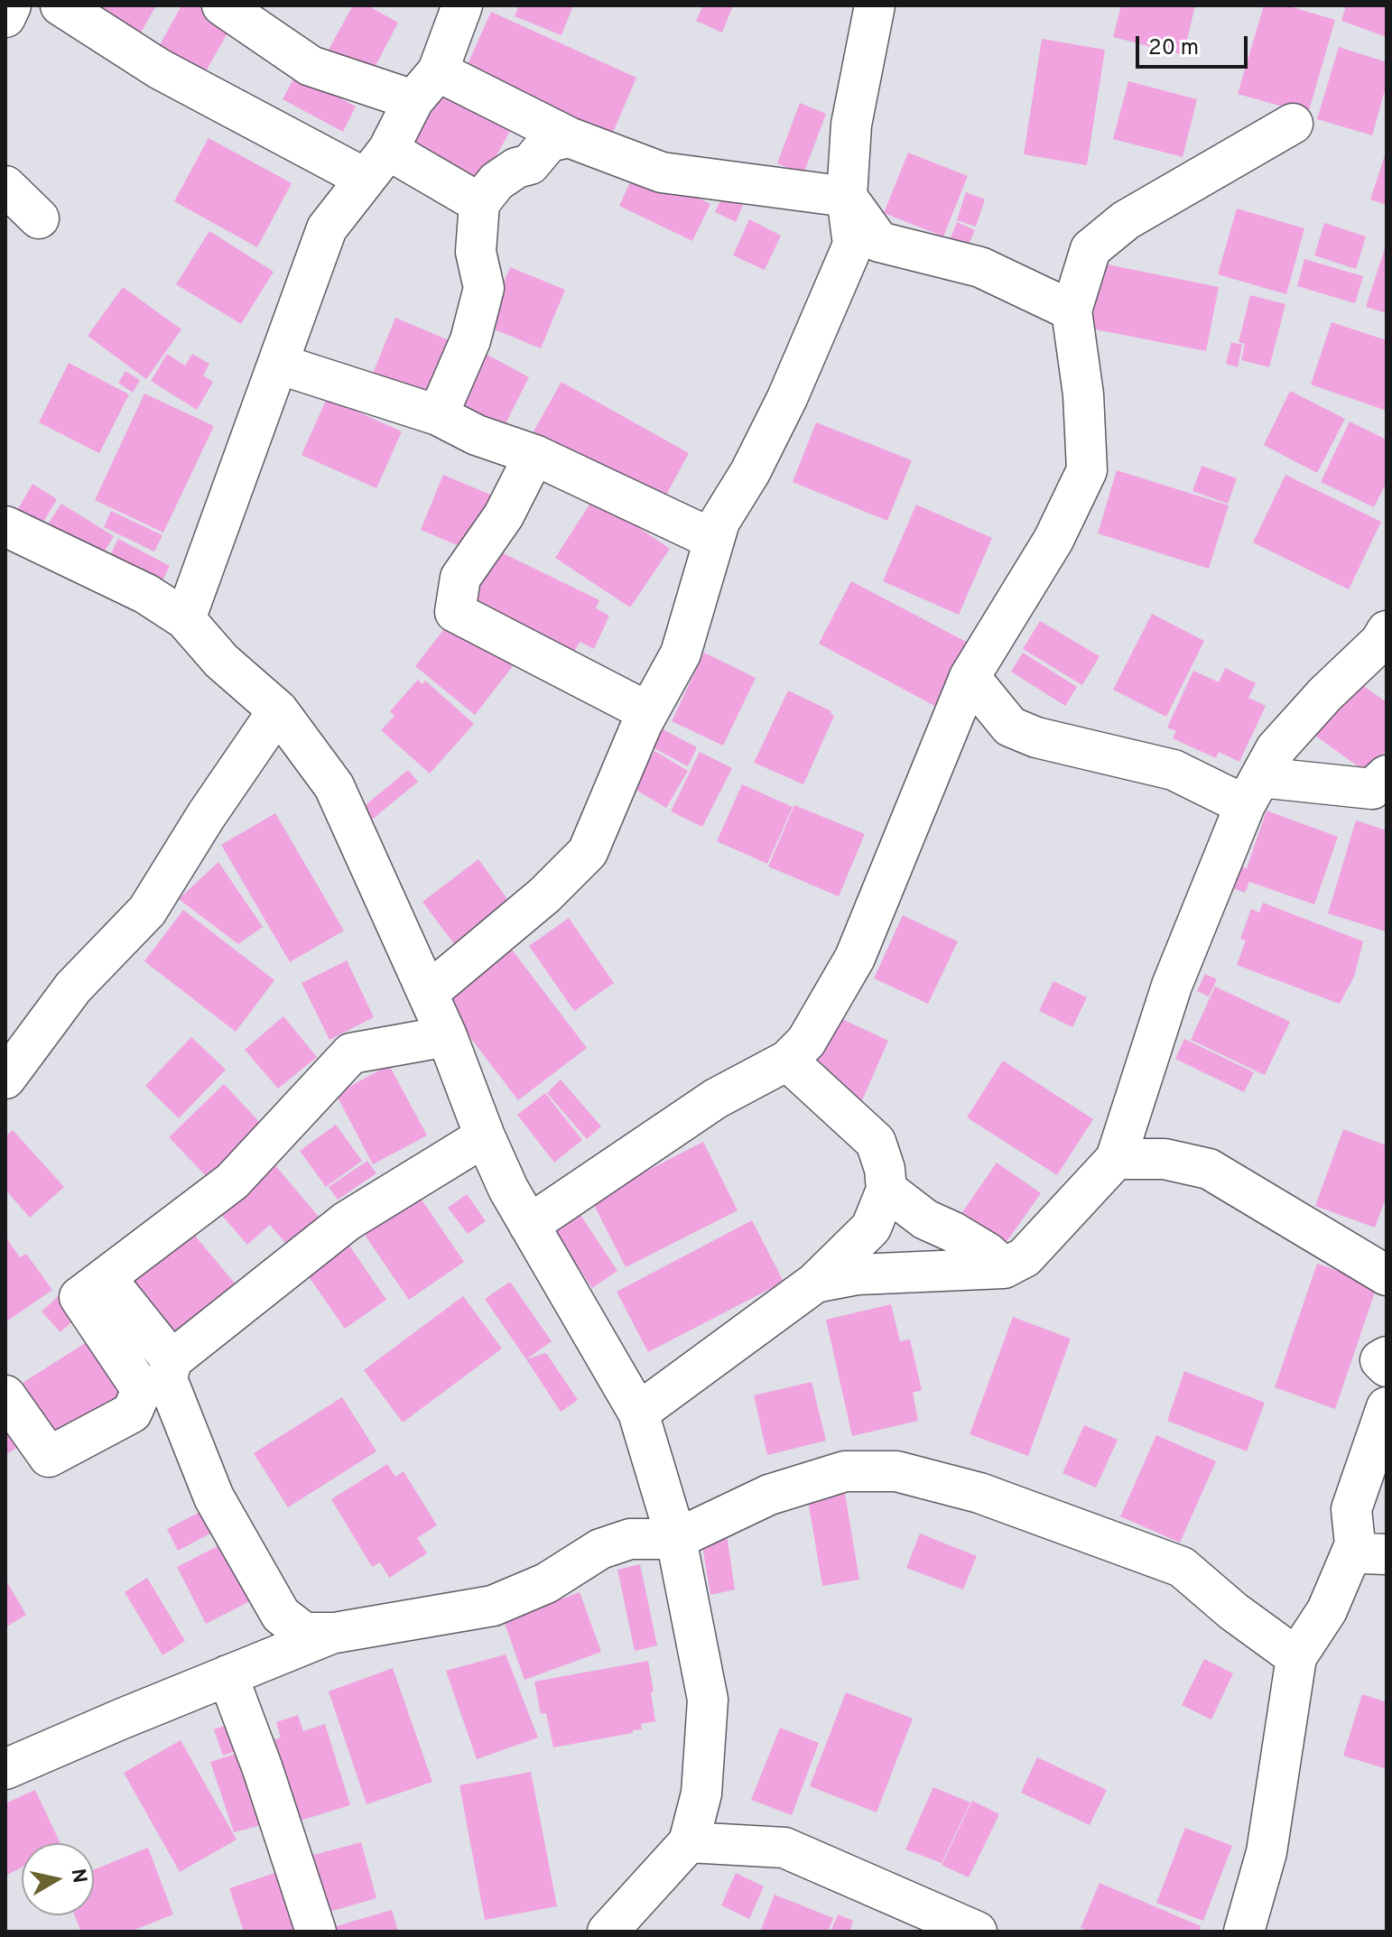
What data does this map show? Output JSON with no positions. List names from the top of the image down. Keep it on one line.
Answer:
{"scale_bar":"20 m","north":"right"}
